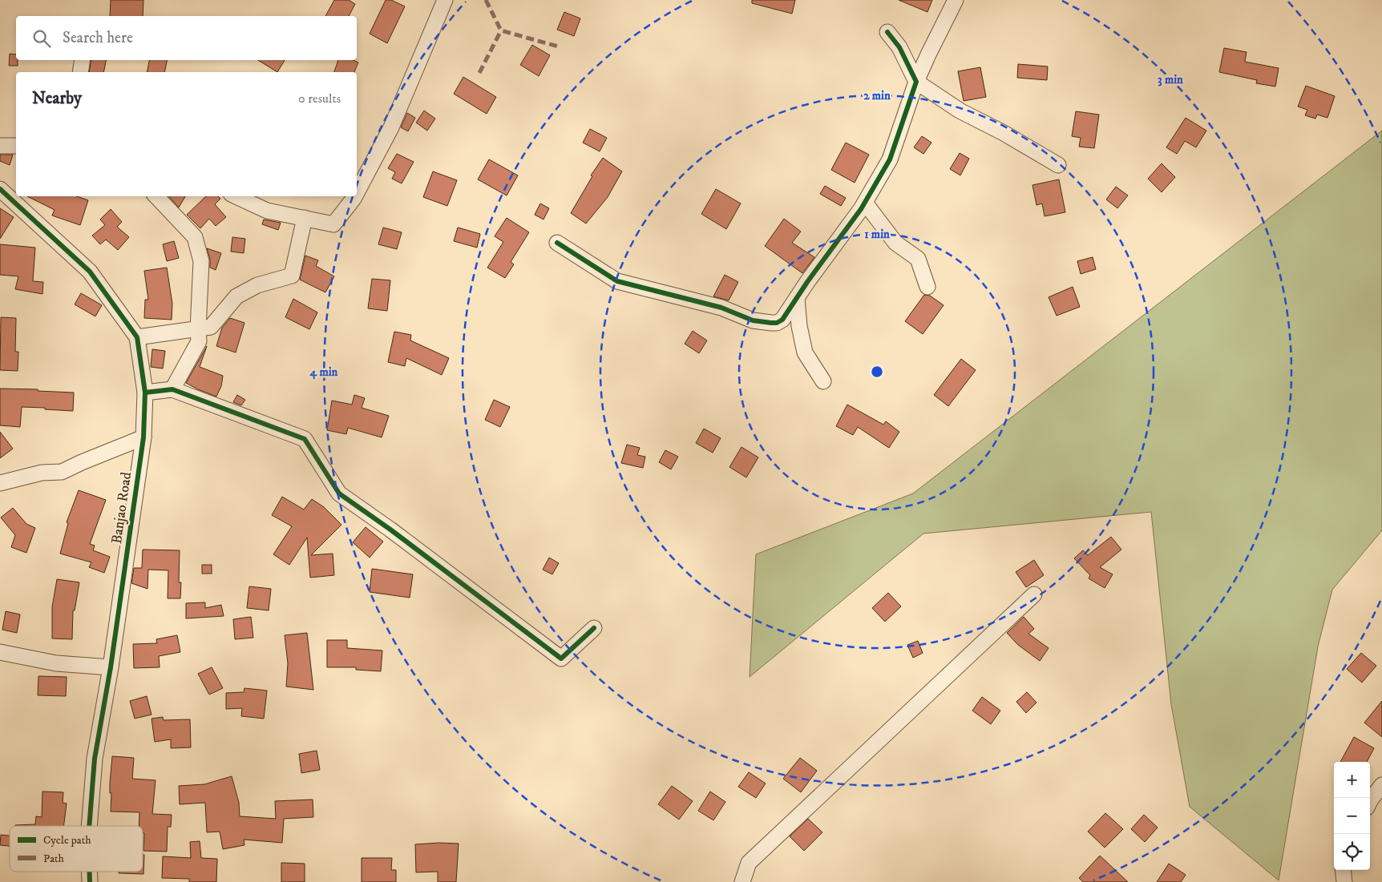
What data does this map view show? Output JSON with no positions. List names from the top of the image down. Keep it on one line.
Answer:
{"streets":{"street":["Banjao Road"]},"legend":["Cycle path","Path"],"page":{"search":"Search here","heading":["Nearby","0 results"],"map_buttons":["+","−"]},"rings":["3 min","2 min","1 min","4 min"]}
